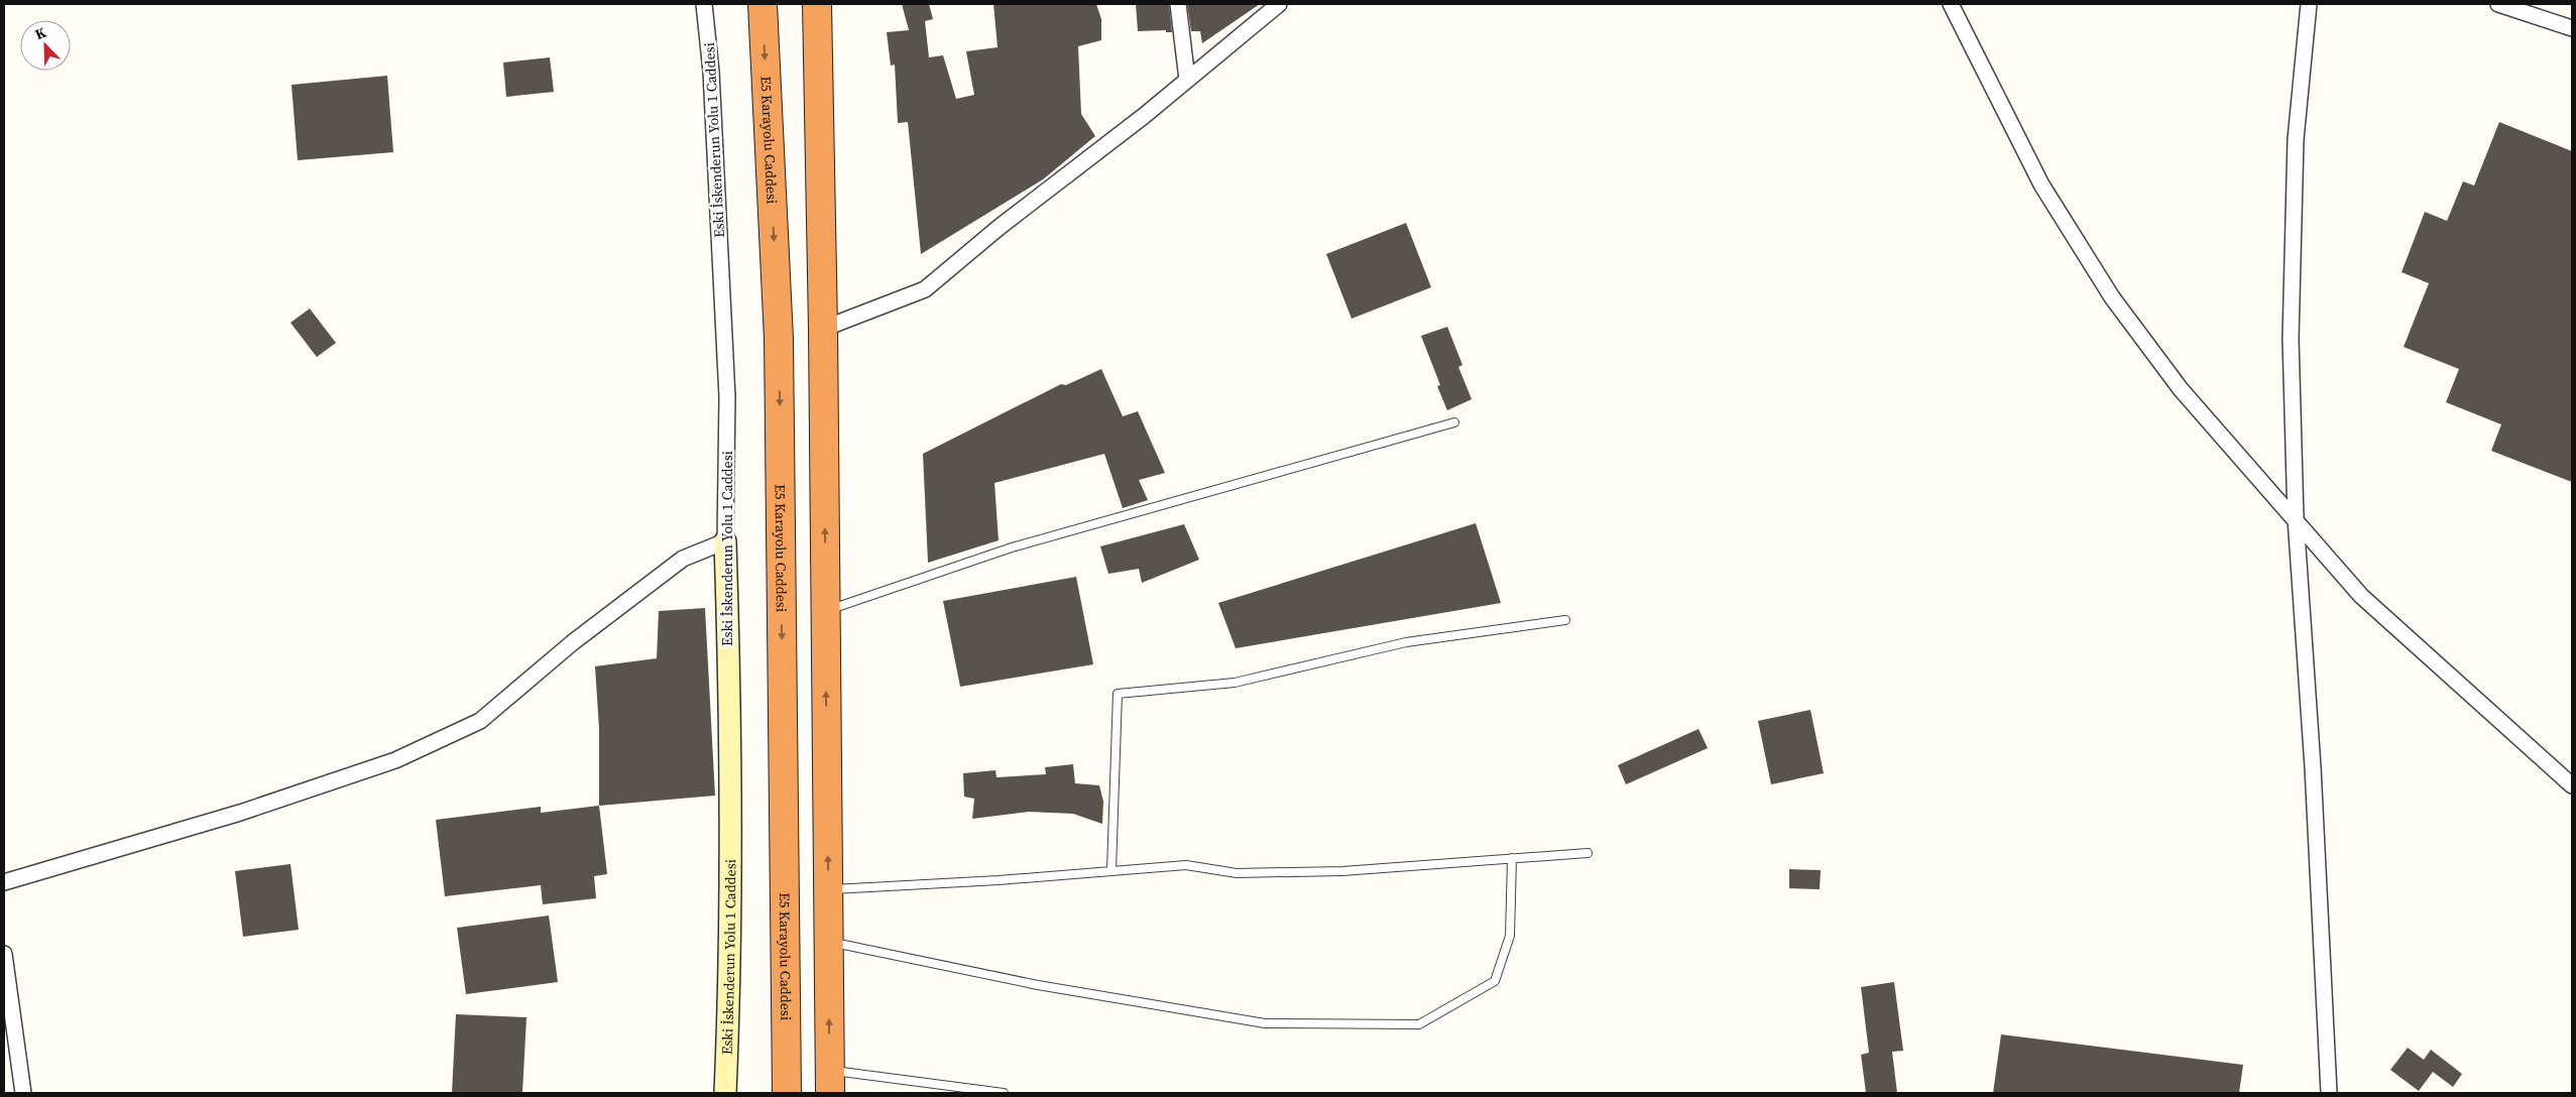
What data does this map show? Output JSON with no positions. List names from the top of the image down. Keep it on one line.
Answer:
{"streets":{"highway":["E5 Karayolu Caddesi"],"street":["Eski İskenderun Yolu 1 Caddesi"]},"north":"top left"}
